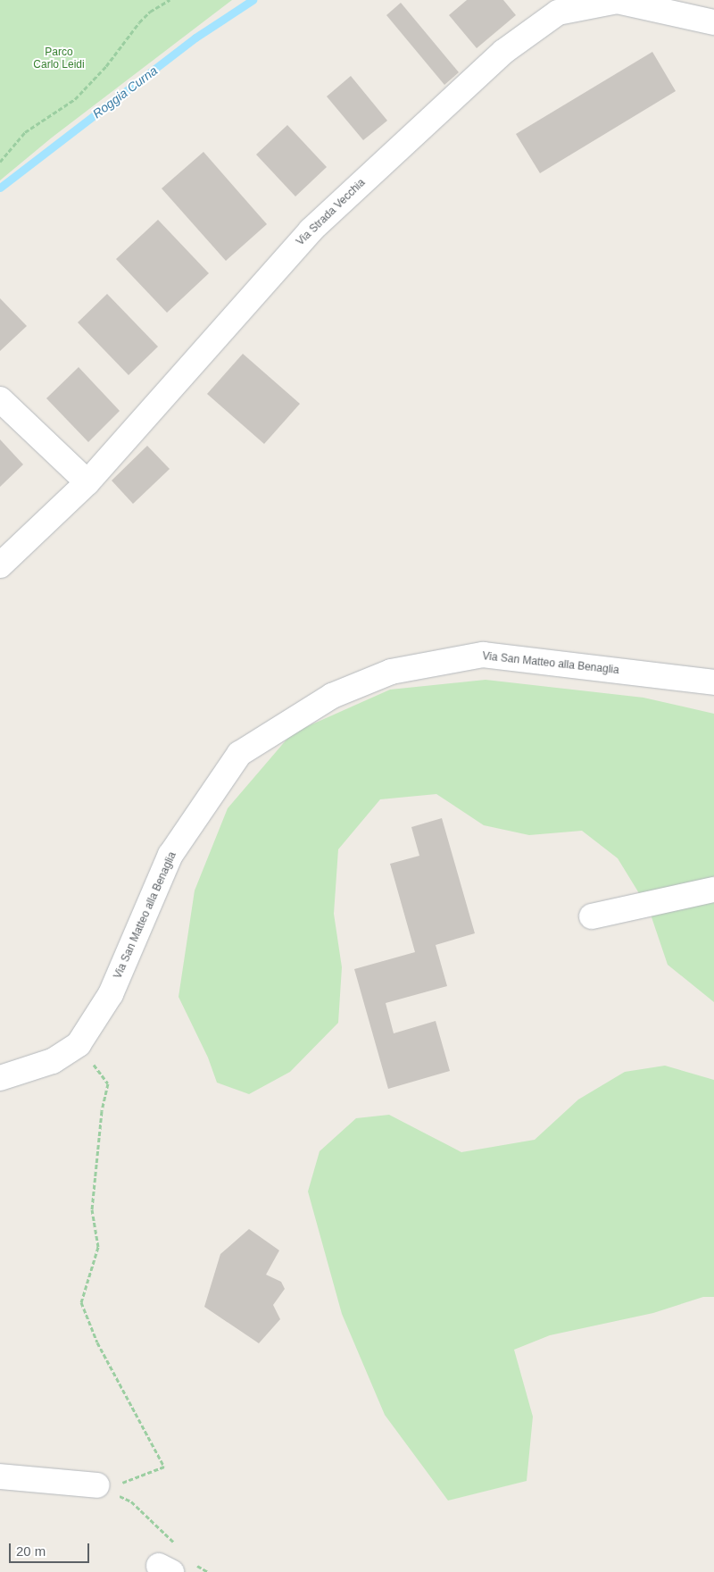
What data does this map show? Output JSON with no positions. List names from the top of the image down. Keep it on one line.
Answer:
{"streets":{"street":["Via Strada Vecchia","Via San Matteo alla Benaglia"]},"water":["Roggia Curna"],"parks":["Parco Carlo Leidi"],"scale_bar":"20 m"}
